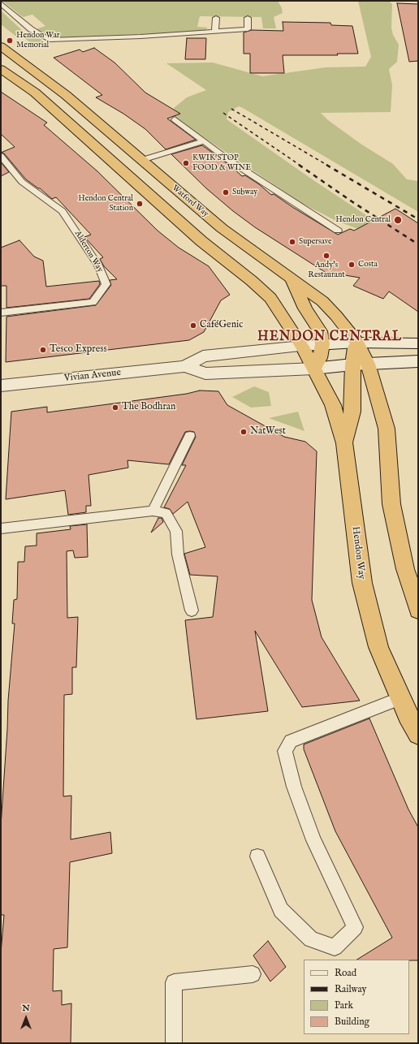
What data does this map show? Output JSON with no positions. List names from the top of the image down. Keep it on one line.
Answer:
{"streets":{"highway":["Watford Way","Hendon Way"],"street":["Vivian Avenue"],"lane":["Alderton Way"]},"crossings":[["Watford Way","Vivian Avenue"],["Vivian Avenue","Hendon Way"]],"districts":["HENDON CENTRAL"],"places":["Hendon War Memorial","KWIK STOP FOOD & WINE","Subway","Hendon Central Station","Hendon Central","Supersave","Andy's Restaurant","Costa","CaféGenic","Tesco Express","The Bodhran","NatWest"],"legend":["Road","Railway","Park","Building"],"north":"top"}
